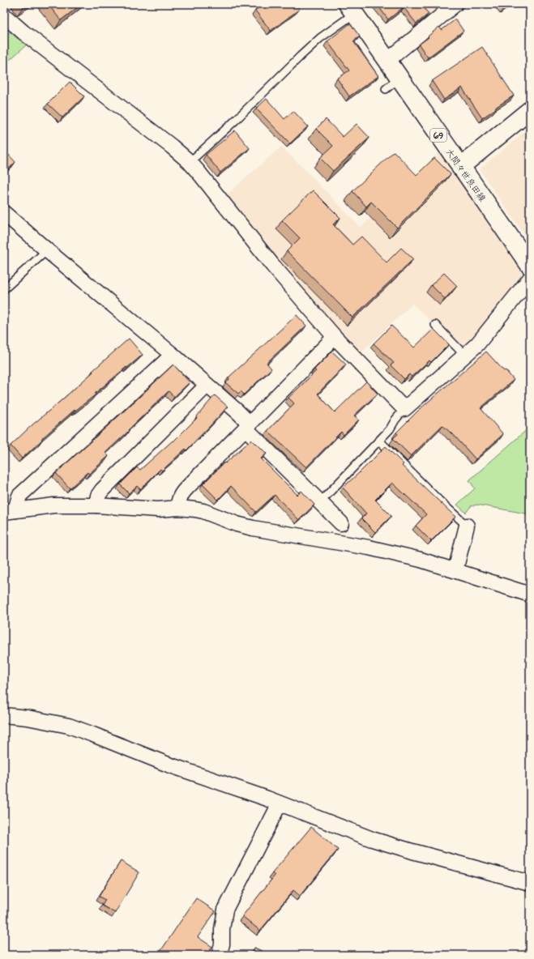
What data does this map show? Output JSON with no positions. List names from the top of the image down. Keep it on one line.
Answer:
{"streets":{"main road":["69","大間々世良田線"]}}
